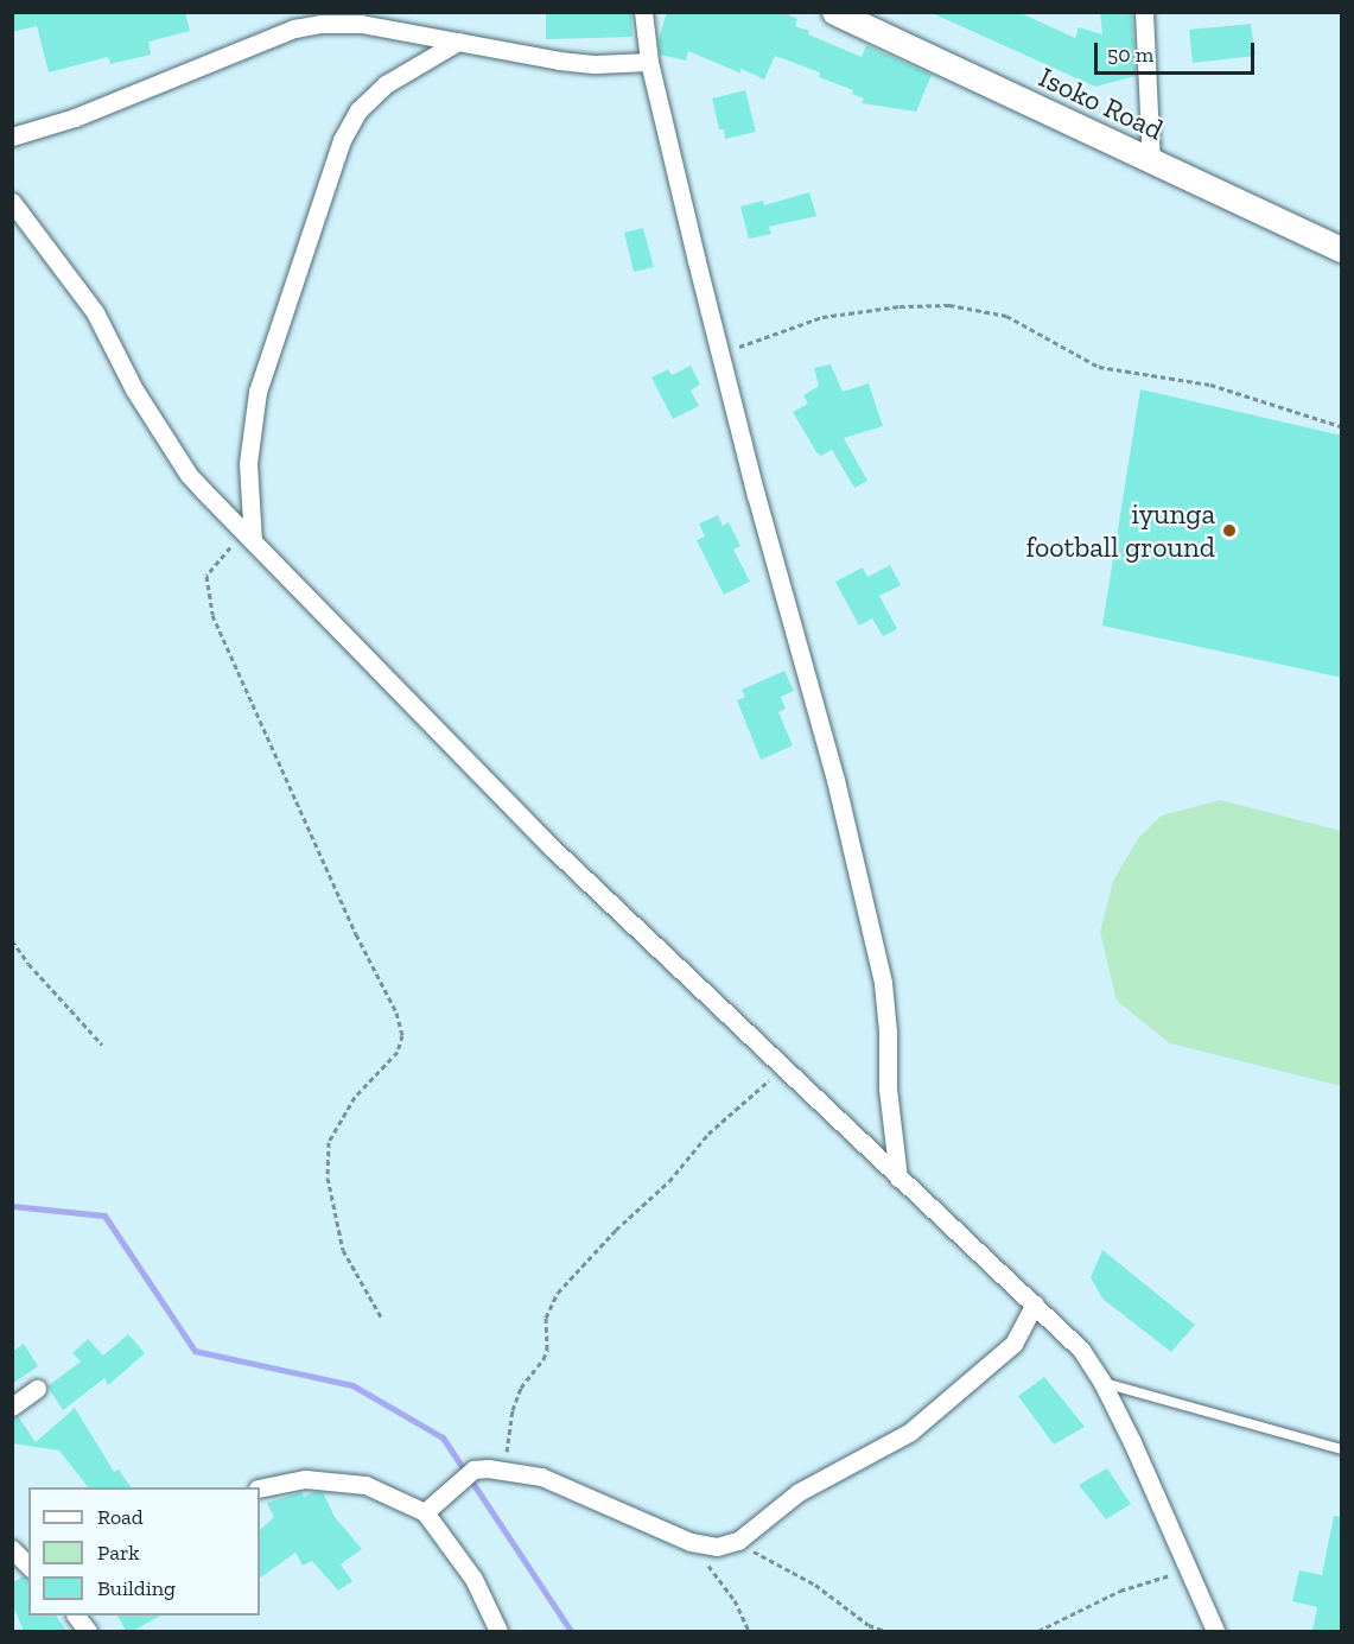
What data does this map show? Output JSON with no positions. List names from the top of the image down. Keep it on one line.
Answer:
{"streets":{"street":["Isoko Road"]},"places":["iyunga football ground"],"legend":["Road","Park","Building"],"scale_bar":"50 m"}
